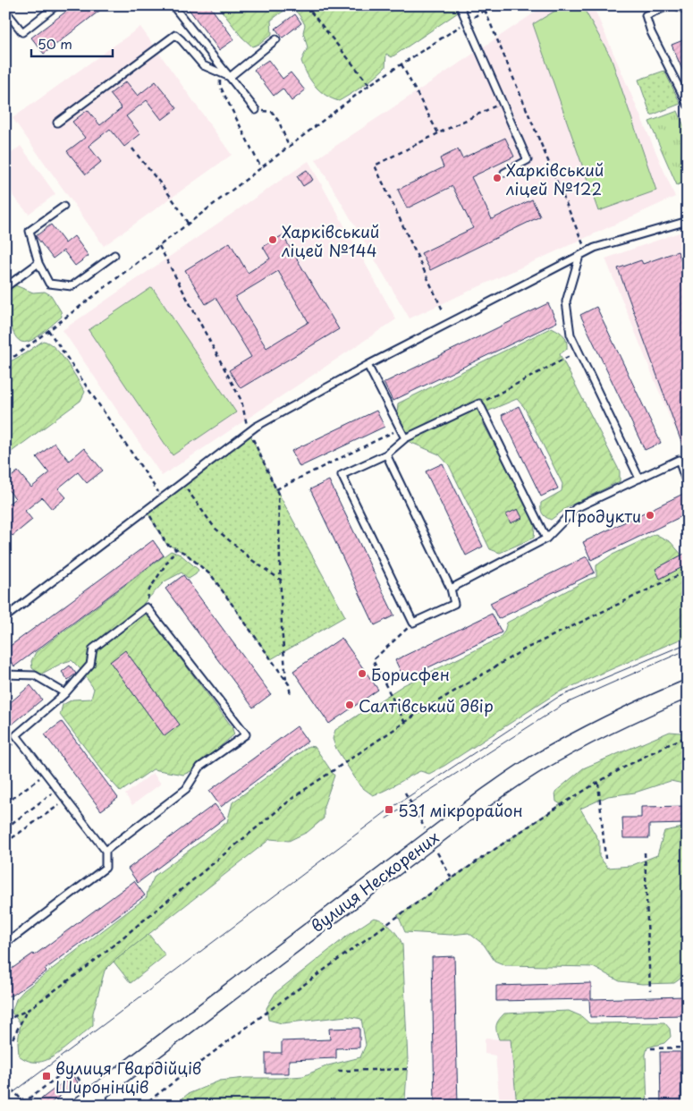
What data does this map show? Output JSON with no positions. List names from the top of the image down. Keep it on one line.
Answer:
{"streets":{"main road":["вулиця Нескорених"]},"places":{"other":["Харківський ліцей №122","Харківський ліцей №144","Продукти","Борисфен","Салтівський двір"],"transit":["531 мікрорайон","вулиця Гвардійців Широнінців"]},"scale_bar":"50 m"}
